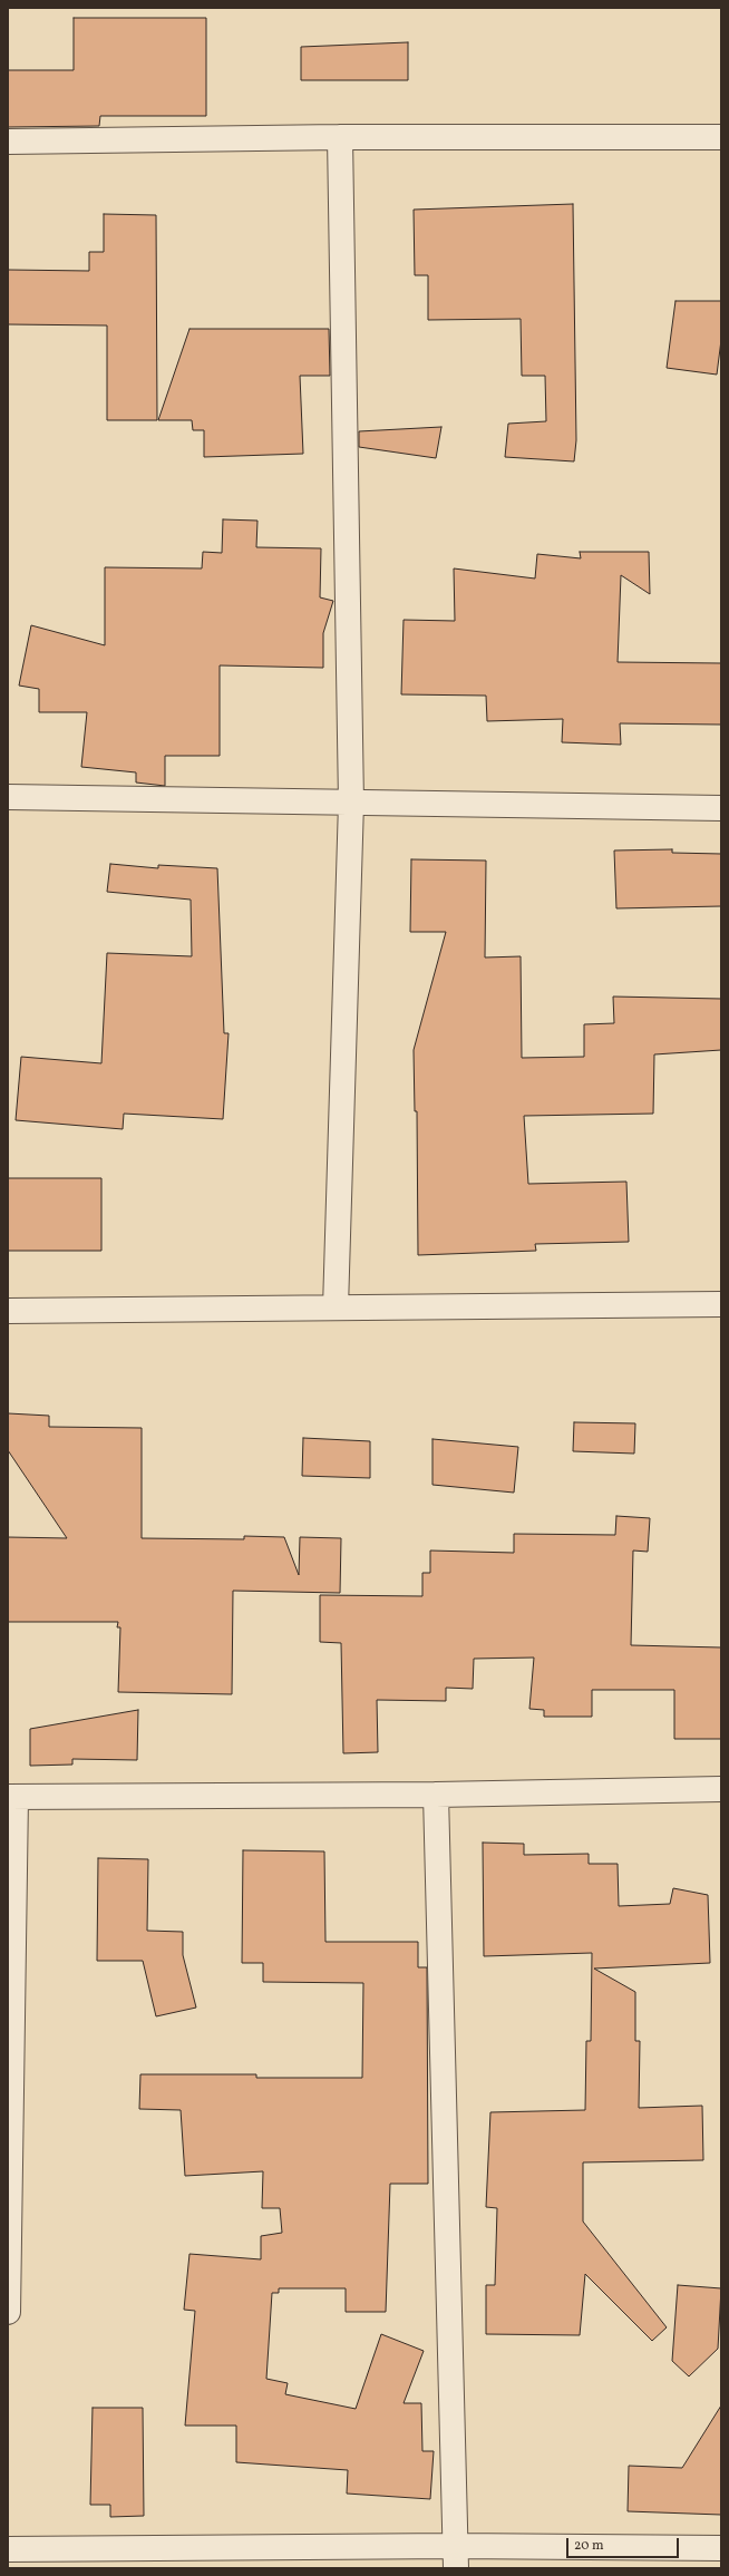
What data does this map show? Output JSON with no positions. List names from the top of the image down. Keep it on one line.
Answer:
{"scale_bar":"20 m"}
